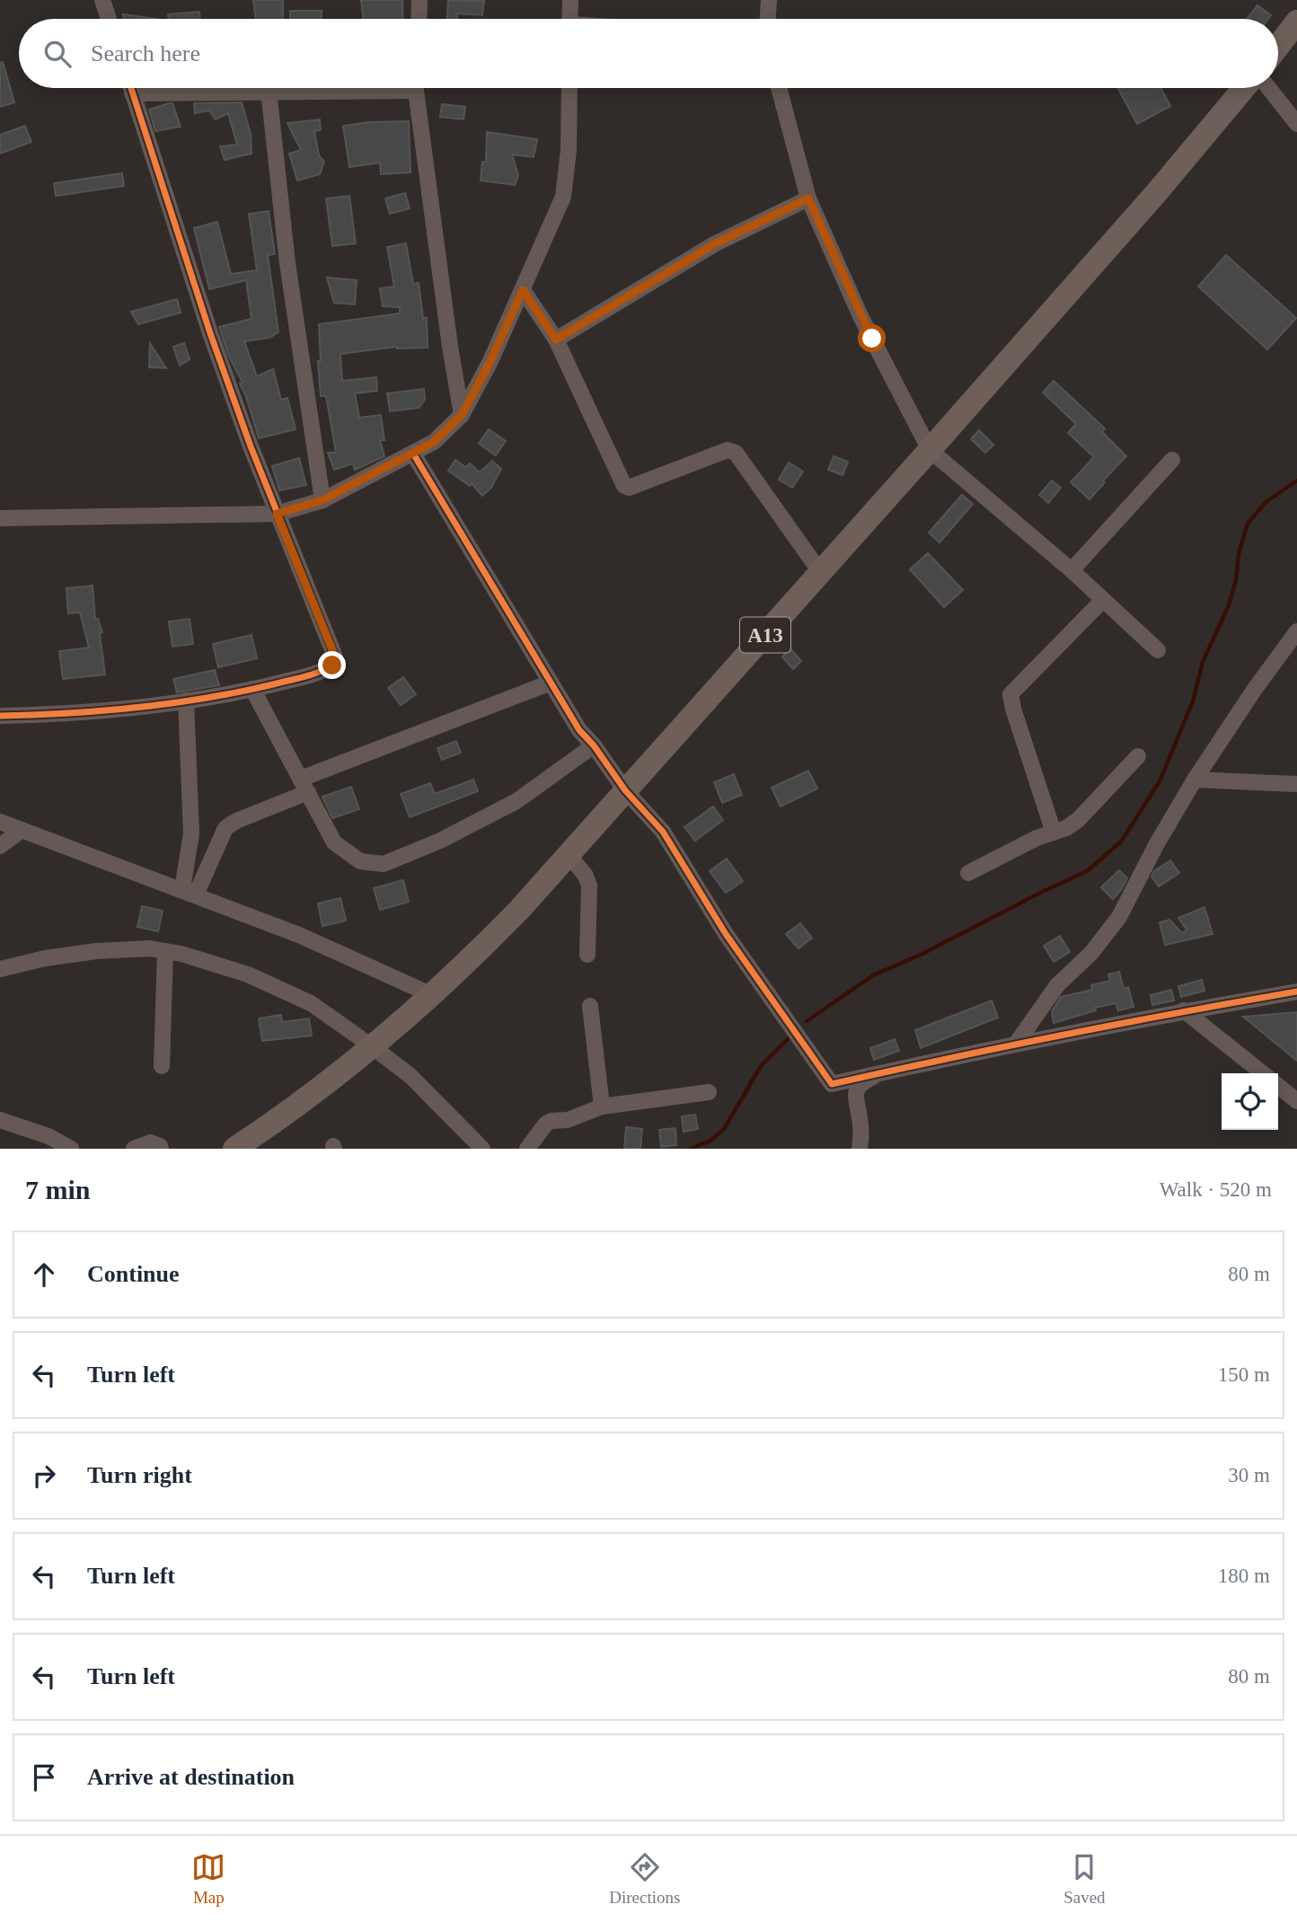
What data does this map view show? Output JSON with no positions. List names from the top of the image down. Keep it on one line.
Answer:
{"streets":{"highway":["A13"]},"page":{"search":"Search here","heading":["7 min","Walk · 520 m"],"list":[["Continue","80 m"],["Turn left","150 m"],["Turn right","30 m"],["Turn left","180 m"],["Turn left","80 m"],"Arrive at destination"],"nav":["Map","Directions","Saved"]}}
